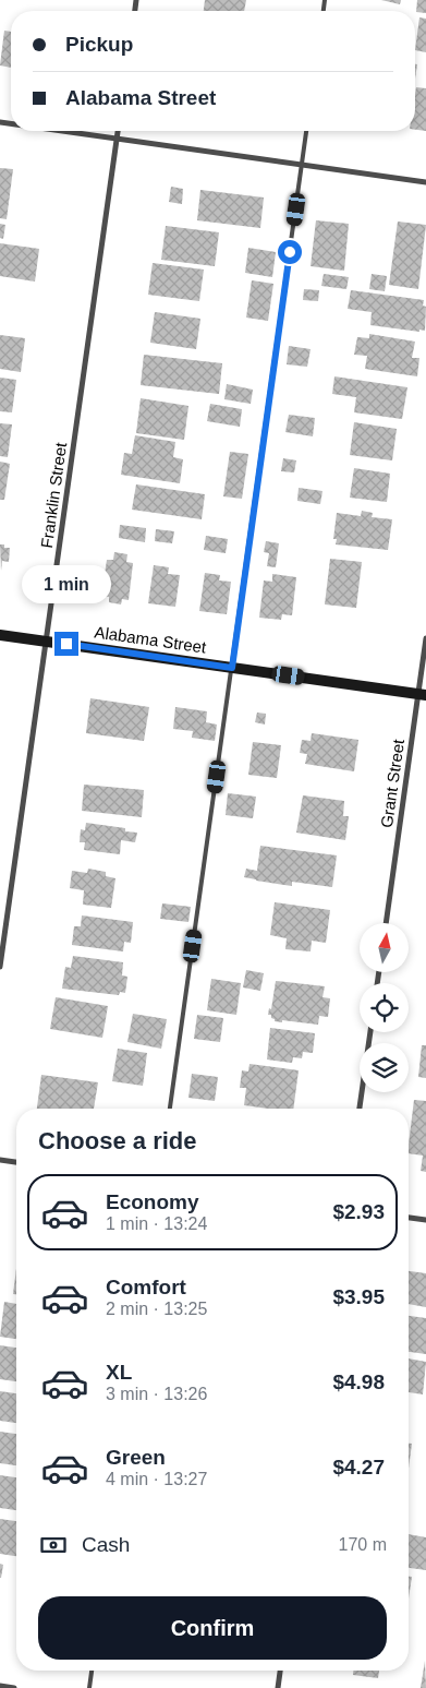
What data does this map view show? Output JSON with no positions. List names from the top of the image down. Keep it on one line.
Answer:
{"streets":{"main road":["Alabama Street"],"street":["Franklin Street","Grant Street"]},"crossings":[["Franklin Street","Alabama Street"],["Alabama Street","Grant Street"]],"north":"top","page":{"banner":["Pickup","Alabama Street"],"bubble":"1 min","heading":"Choose a ride","list":[{"name":"Economy","note":"1 min · 13:24","value":"$2.93"},{"name":"Comfort","note":"2 min · 13:25","value":"$3.95"},{"name":"XL","note":"3 min · 13:26","value":"$4.98"},{"name":"Green","note":"4 min · 13:27","value":"$4.27"}],"pay":["Cash","170 m"],"buttons":"Confirm"}}
